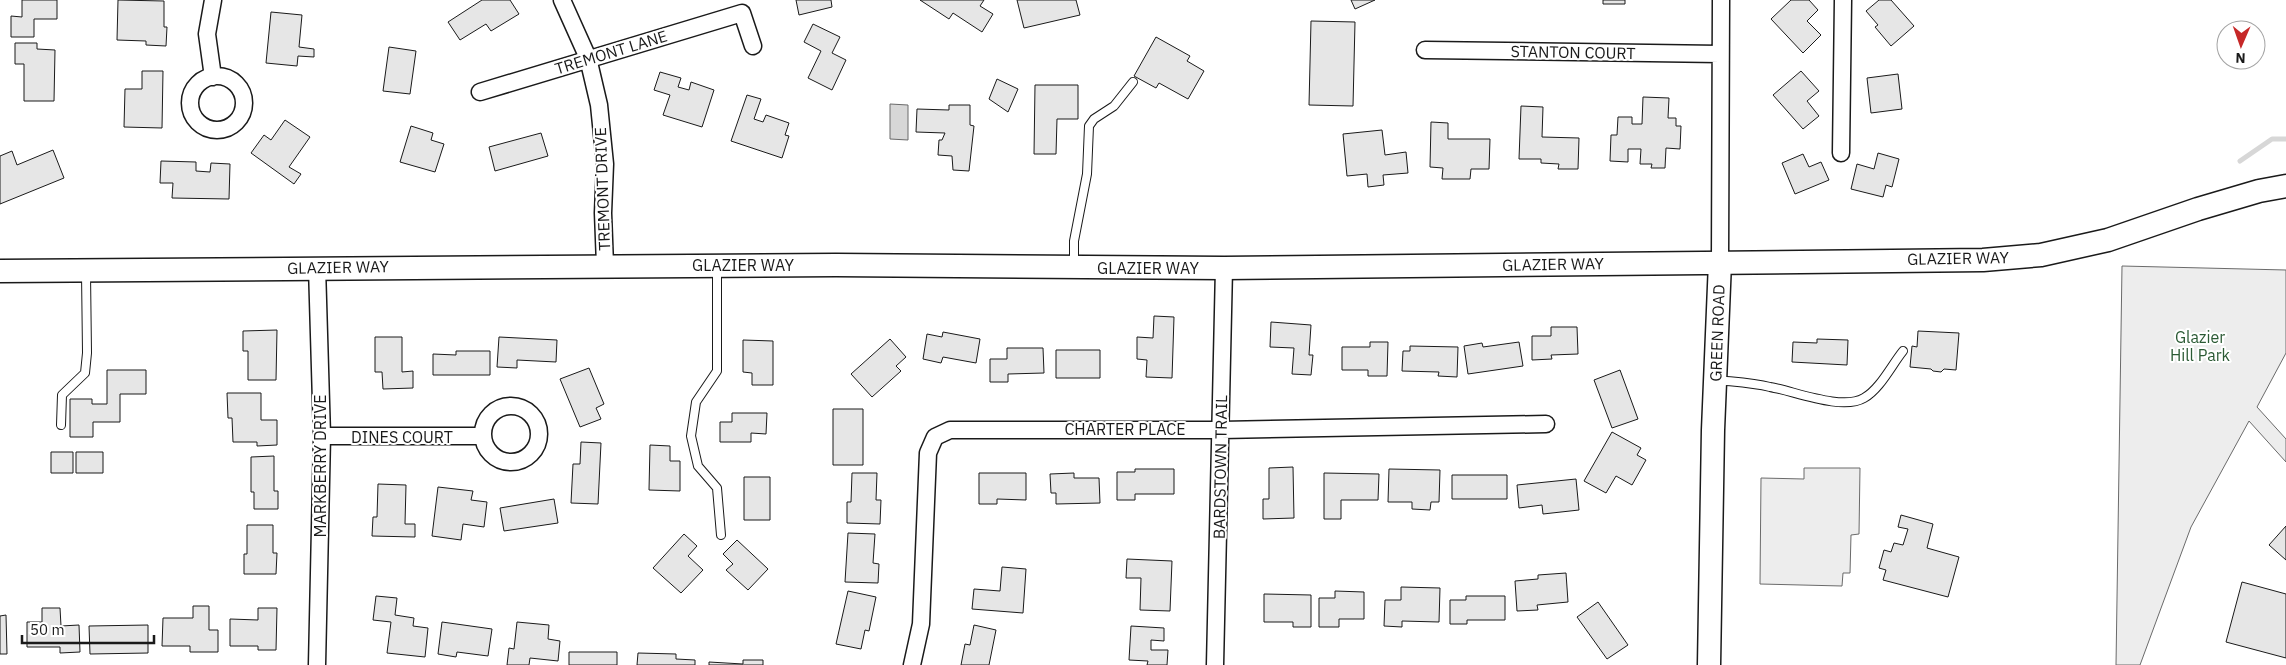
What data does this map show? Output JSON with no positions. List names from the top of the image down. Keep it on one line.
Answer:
{"streets":{"street":["TREMONT LANE","STANTON COURT","TREMONT DRIVE","GLAZIER WAY","GREEN ROAD","CHARTER PLACE","DINES COURT","MARKBERRY DRIVE","BARDSTOWN TRAIL"]},"crossings":[["TREMONT LANE","TREMONT DRIVE"],["STANTON COURT","GREEN ROAD"],["TREMONT DRIVE","GLAZIER WAY"],["GLAZIER WAY","GREEN ROAD"],["GLAZIER WAY","MARKBERRY DRIVE"],["GLAZIER WAY","BARDSTOWN TRAIL"],["CHARTER PLACE","BARDSTOWN TRAIL"],["DINES COURT","MARKBERRY DRIVE"]],"parks":["Glazier Hill Park"],"scale_bar":"50 m","north":"bottom"}
